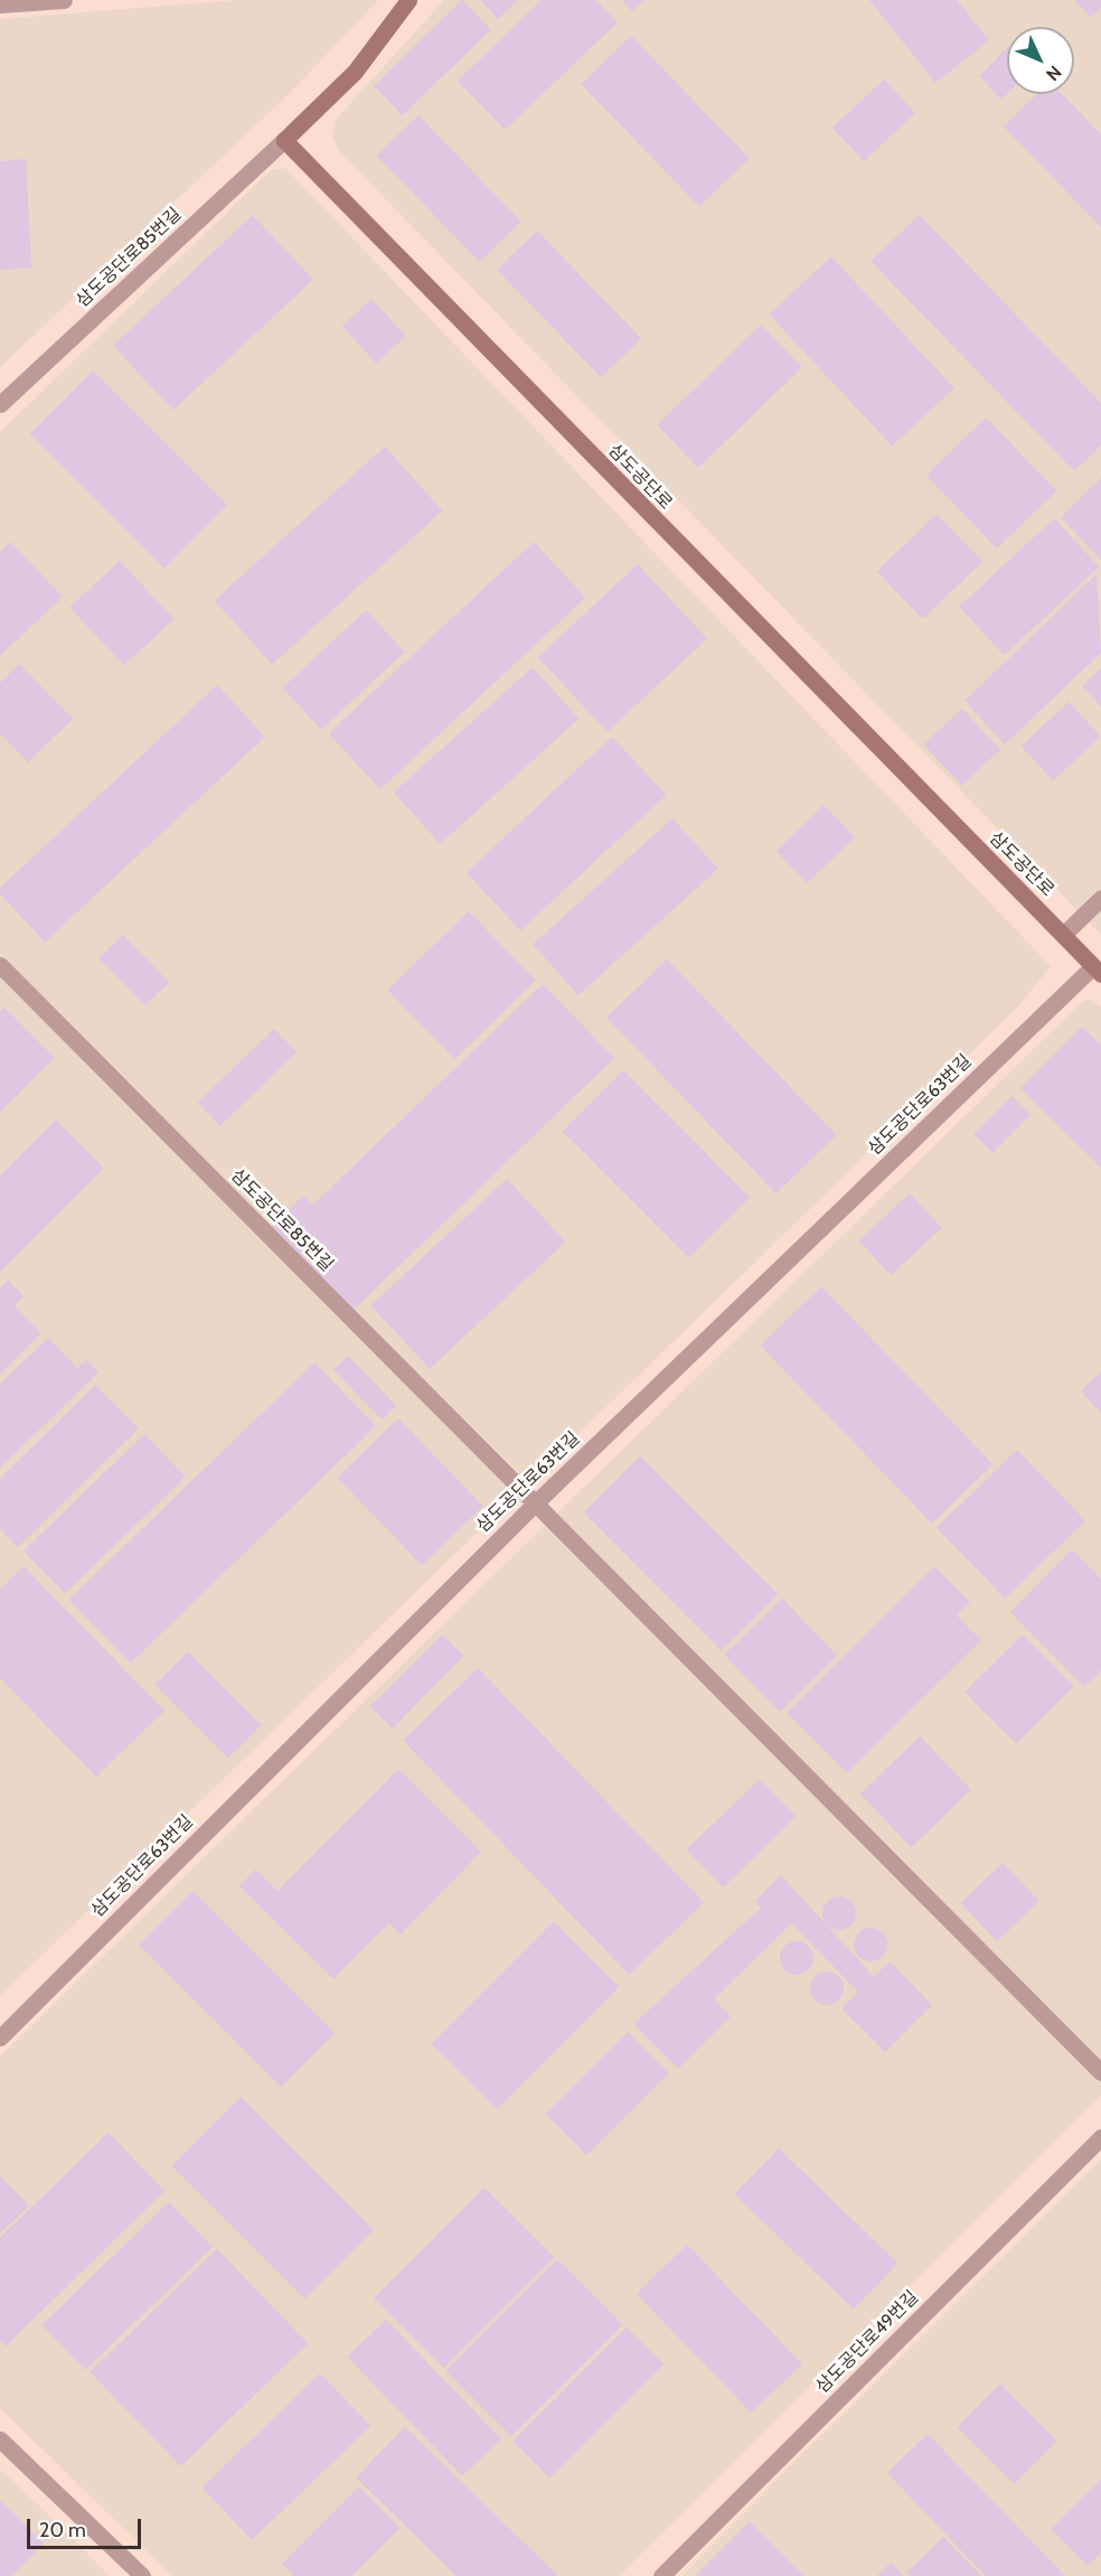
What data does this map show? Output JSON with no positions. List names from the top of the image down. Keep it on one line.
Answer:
{"streets":{"street":["삼도공단로85번길","삼도공단로","삼도공단로63번길","삼도공단로49번길"]},"crossings":[["삼도공단로85번길","삼도공단로"],["삼도공단로85번길","삼도공단로63번길"],["삼도공단로","삼도공단로63번길"]],"scale_bar":"20 m","north":"bottom right"}
